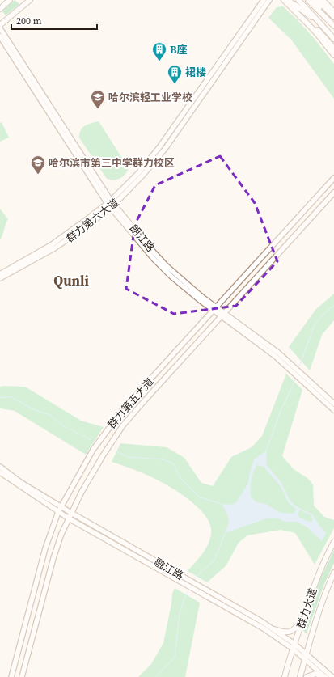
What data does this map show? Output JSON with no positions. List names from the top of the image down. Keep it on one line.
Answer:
{"streets":{"main road":["群力第六大道","朗江路","群力第五大道","融江路","群力大道"]},"crossings":[["群力第六大道","朗江路"],["朗江路","群力第五大道"],["群力第五大道","融江路"],["融江路","群力大道"]],"districts":["Qunli"],"places":{"building":["B座","裙楼"],"school or university":["哈尔滨轻工业学校","哈尔滨市第三中学群力校区"]},"scale_bar":"200 m"}
